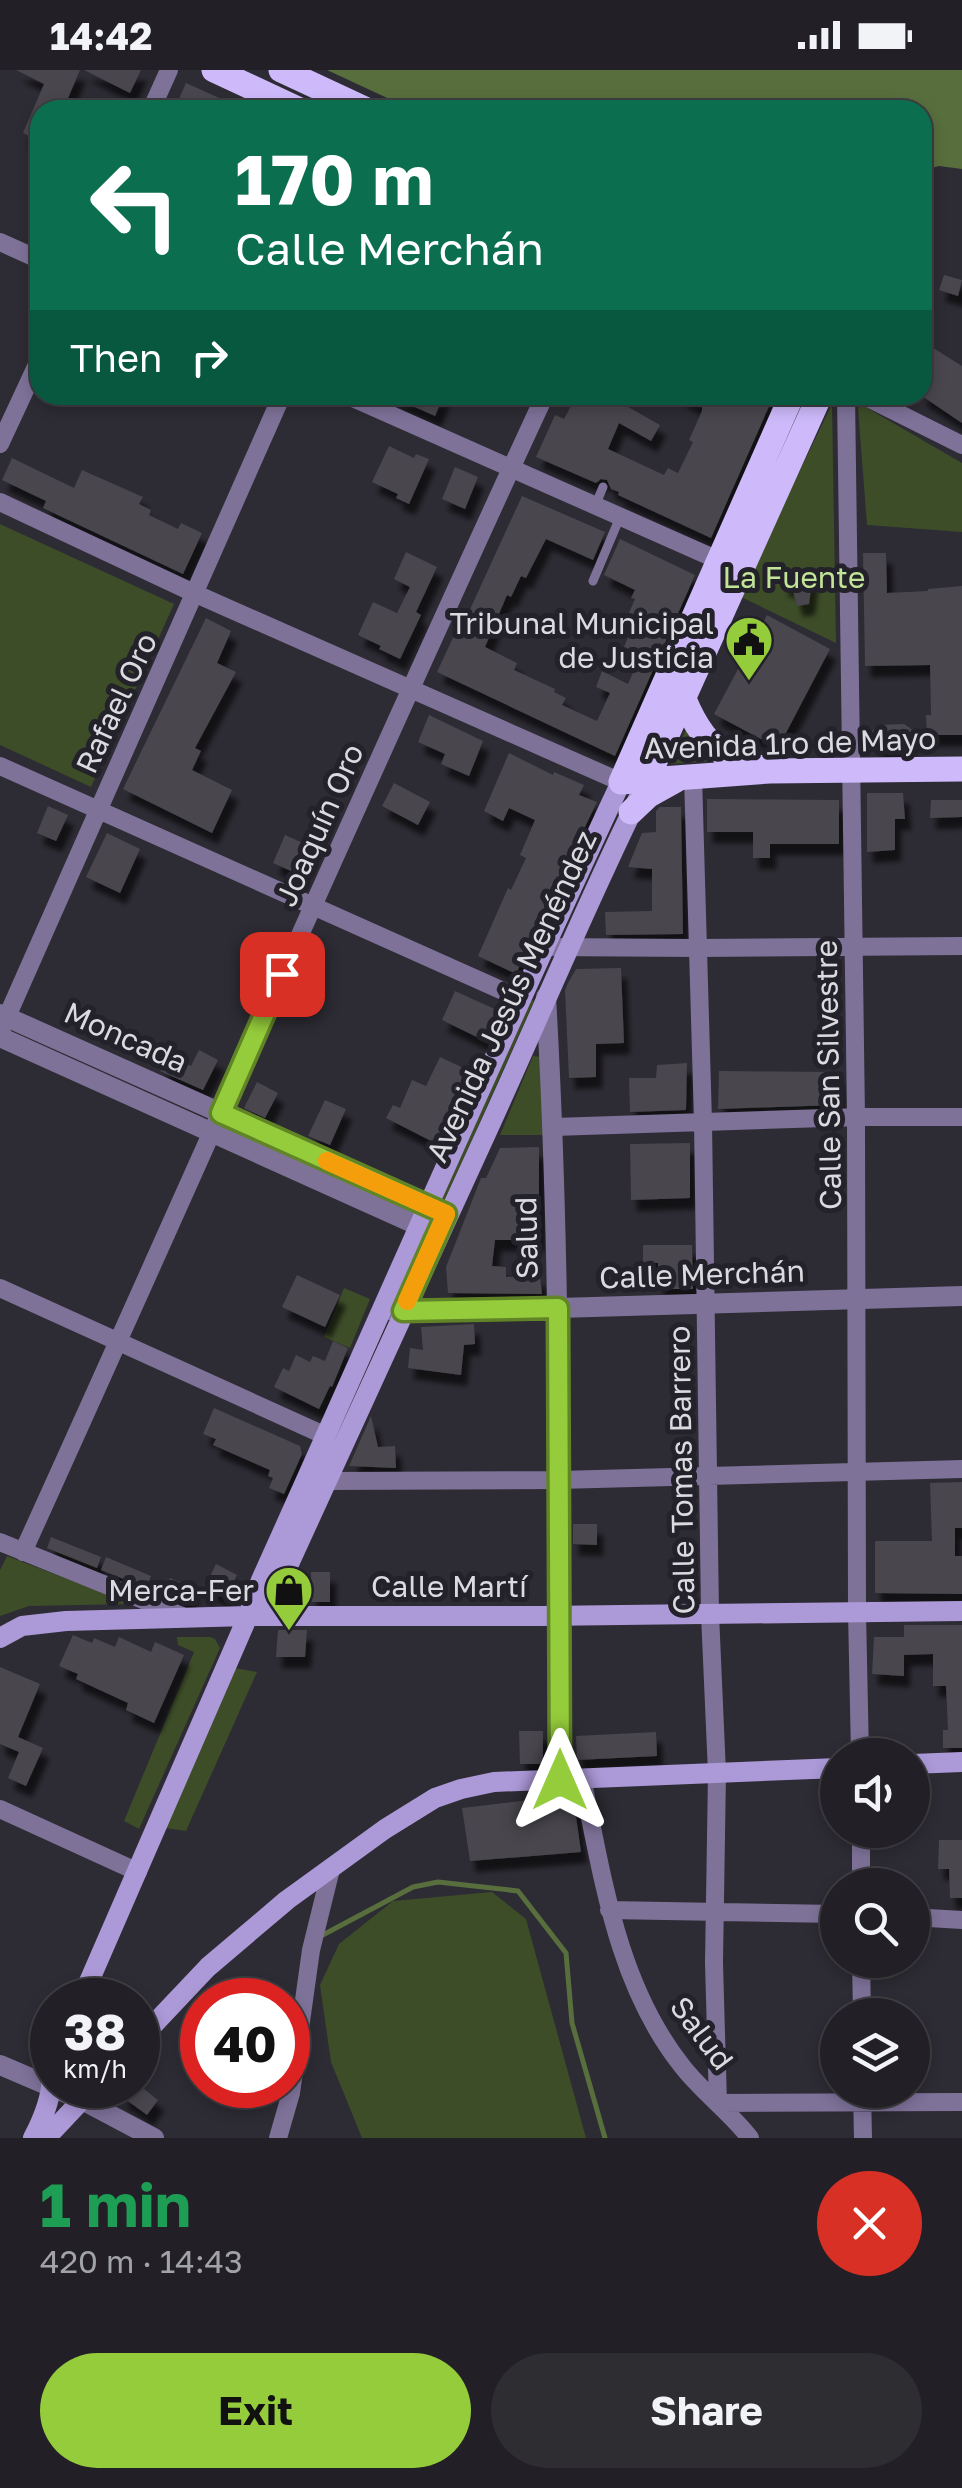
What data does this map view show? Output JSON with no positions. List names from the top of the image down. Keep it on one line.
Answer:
{"streets":{"main road":["Avenida 1ro de Mayo","Avenida Jesús Menéndez","Calle Martí"],"street":["Rafael Oro","Joaquín Oro","Moncada","Calle San Silvestre","Salud","Calle Merchán","Calle Tomas Barrero"]},"crossings":[["Rafael Oro","Moncada"],["Avenida 1ro de Mayo","Avenida Jesús Menéndez"],["Avenida 1ro de Mayo","Calle San Silvestre"],["Avenida 1ro de Mayo","Calle Tomas Barrero"],["Joaquín Oro","Moncada"],["Avenida Jesús Menéndez","Moncada"],["Avenida Jesús Menéndez","Salud"],["Avenida Jesús Menéndez","Calle Merchán"],["Avenida Jesús Menéndez","Calle Martí"],["Calle San Silvestre","Calle Merchán"],["Calle San Silvestre","Calle Martí"],["Salud","Calle Merchán"],["Salud","Calle Tomas Barrero"],["Salud","Calle Martí"],["Calle Merchán","Calle Tomas Barrero"],["Calle Tomas Barrero","Calle Martí"]],"parks":["La Fuente"],"places":{"public building":["Tribunal Municipal de Justicia"],"shop":["Merca-Fer"]},"page":{"status":"14:42","turn":["170 m","Calle Merchán"],"then":"Then","speed":"38 km/h","limit":"40","heading":["1 min","420 m · 14:43"],"buttons":["Exit","Share"]}}
